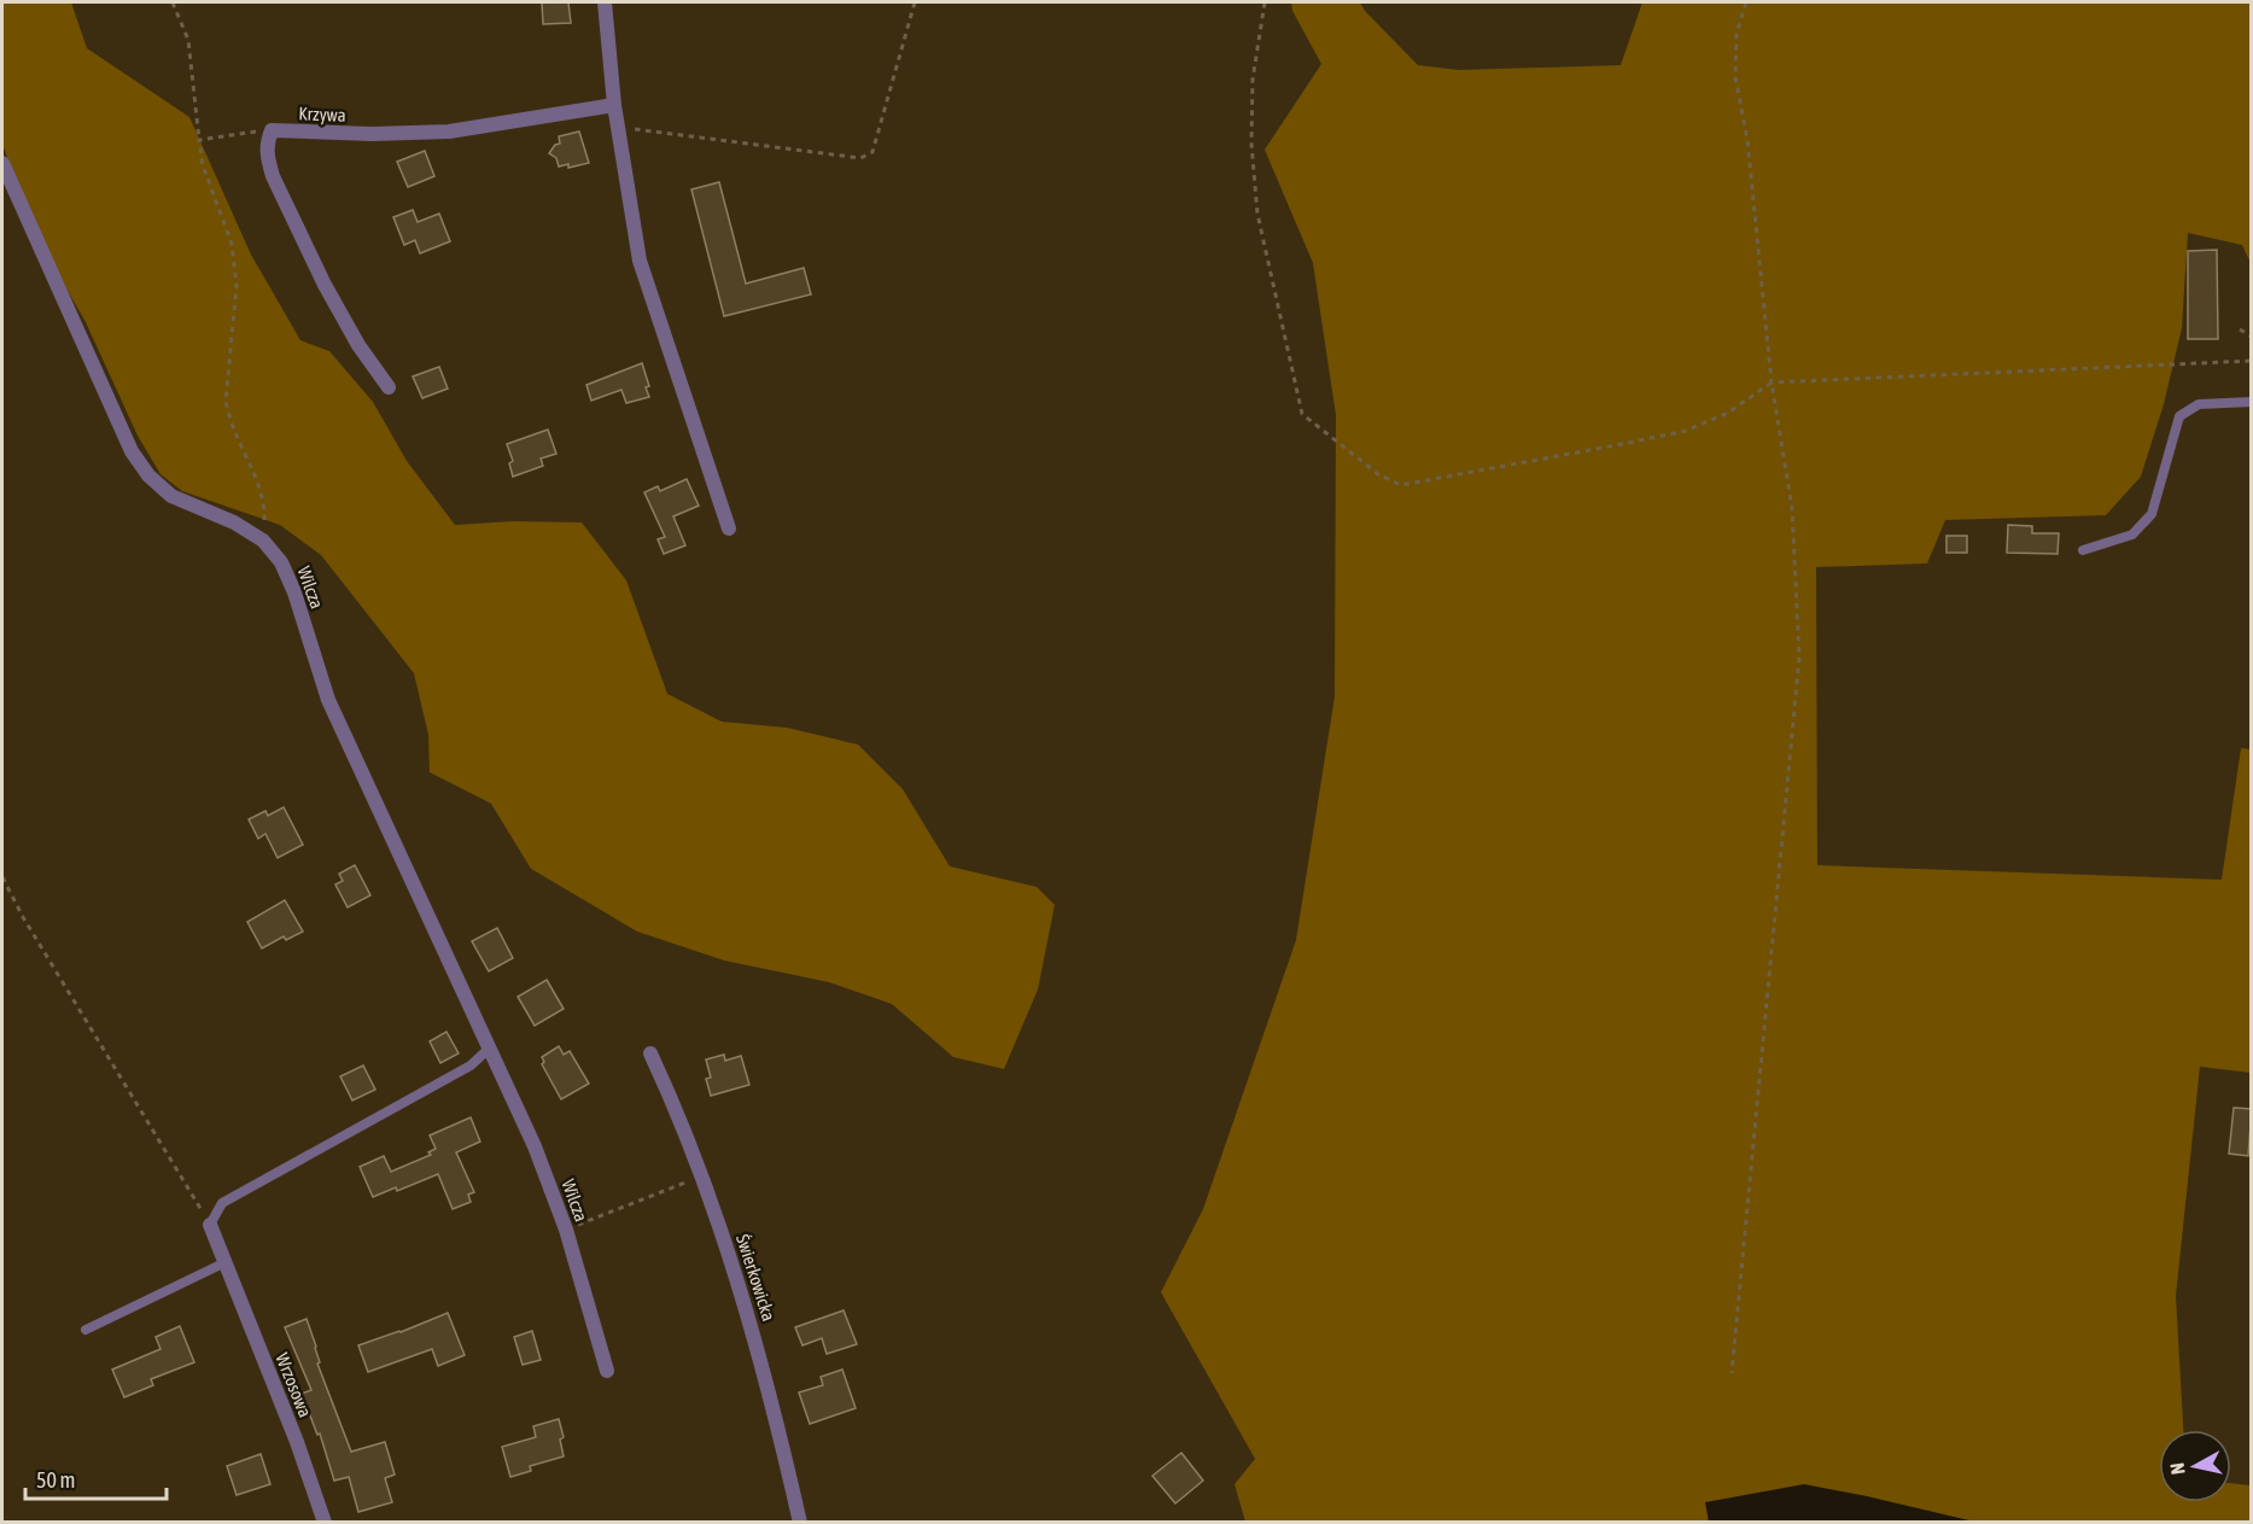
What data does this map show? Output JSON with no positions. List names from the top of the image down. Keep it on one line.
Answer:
{"streets":{"street":["Krzywa","Wilcza","Świerkowicka","Wrzosowa"]},"scale_bar":"50 m","north":"left"}
